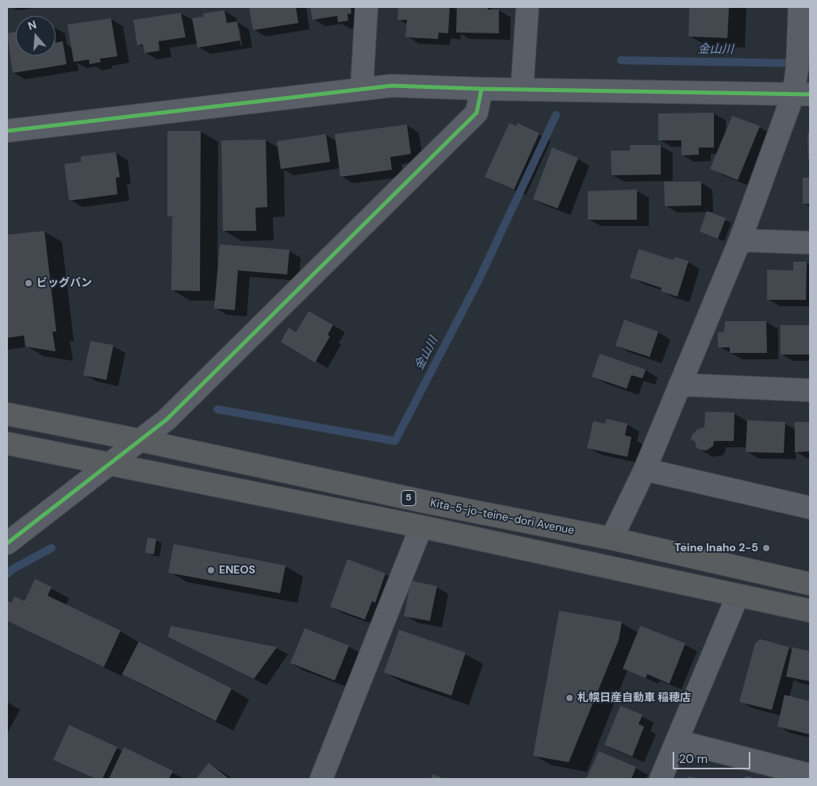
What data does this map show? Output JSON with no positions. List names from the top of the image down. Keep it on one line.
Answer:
{"streets":{"highway":["5","Kita-5-jo-teine-dori Avenue"]},"water":["金山川"],"places":["ビッグバン","Teine Inaho 2-5","ENEOS","札幌日産自動車 稲穂店"],"scale_bar":"20 m","north":"top"}
